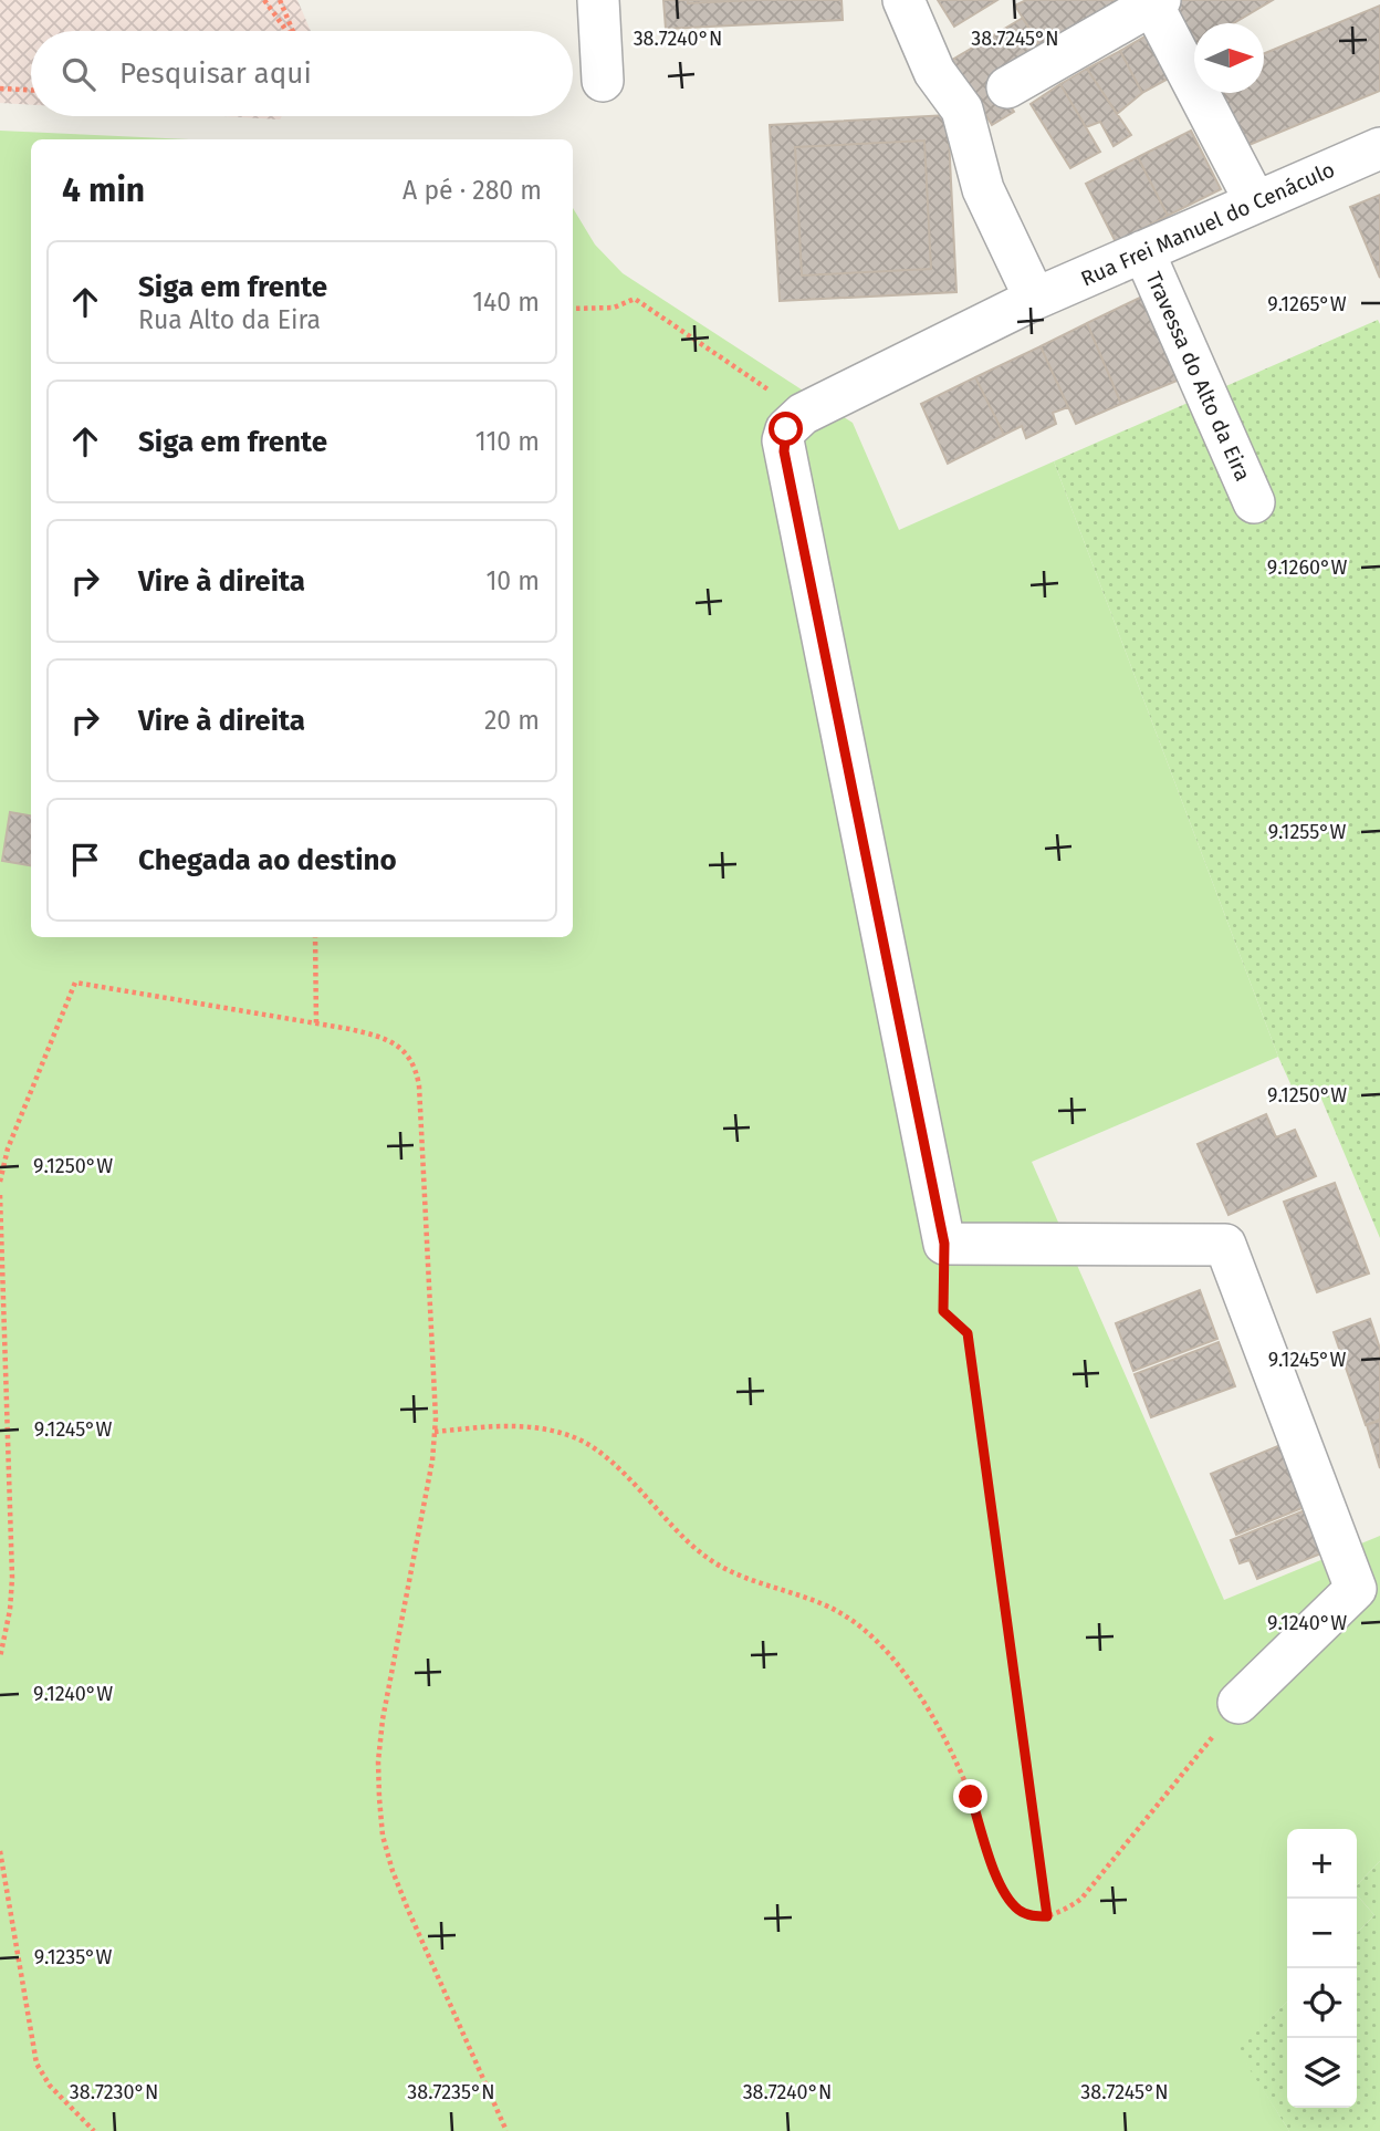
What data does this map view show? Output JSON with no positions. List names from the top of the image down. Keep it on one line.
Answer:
{"streets":{"street":["Rua Frei Manuel do Cenáculo","Travessa do Alto da Eira"]},"crossings":[["Rua Frei Manuel do Cenáculo","Travessa do Alto da Eira"]],"north":"right","page":{"search":"Pesquisar aqui","heading":["4 min","A pé · 280 m"],"list":[["Siga em frente","Rua Alto da Eira","140 m"],["Siga em frente","110 m"],["Vire à direita","10 m"],["Vire à direita","20 m"],"Chegada ao destino"],"map_buttons":["+","−"]},"coordinates":["38.7240°N","38.7245°N","9.1265°W","9.1260°W","9.1255°W","9.1250°W","9.1245°W","9.1240°W","9.1235°W","38.7230°N","38.7235°N"]}
